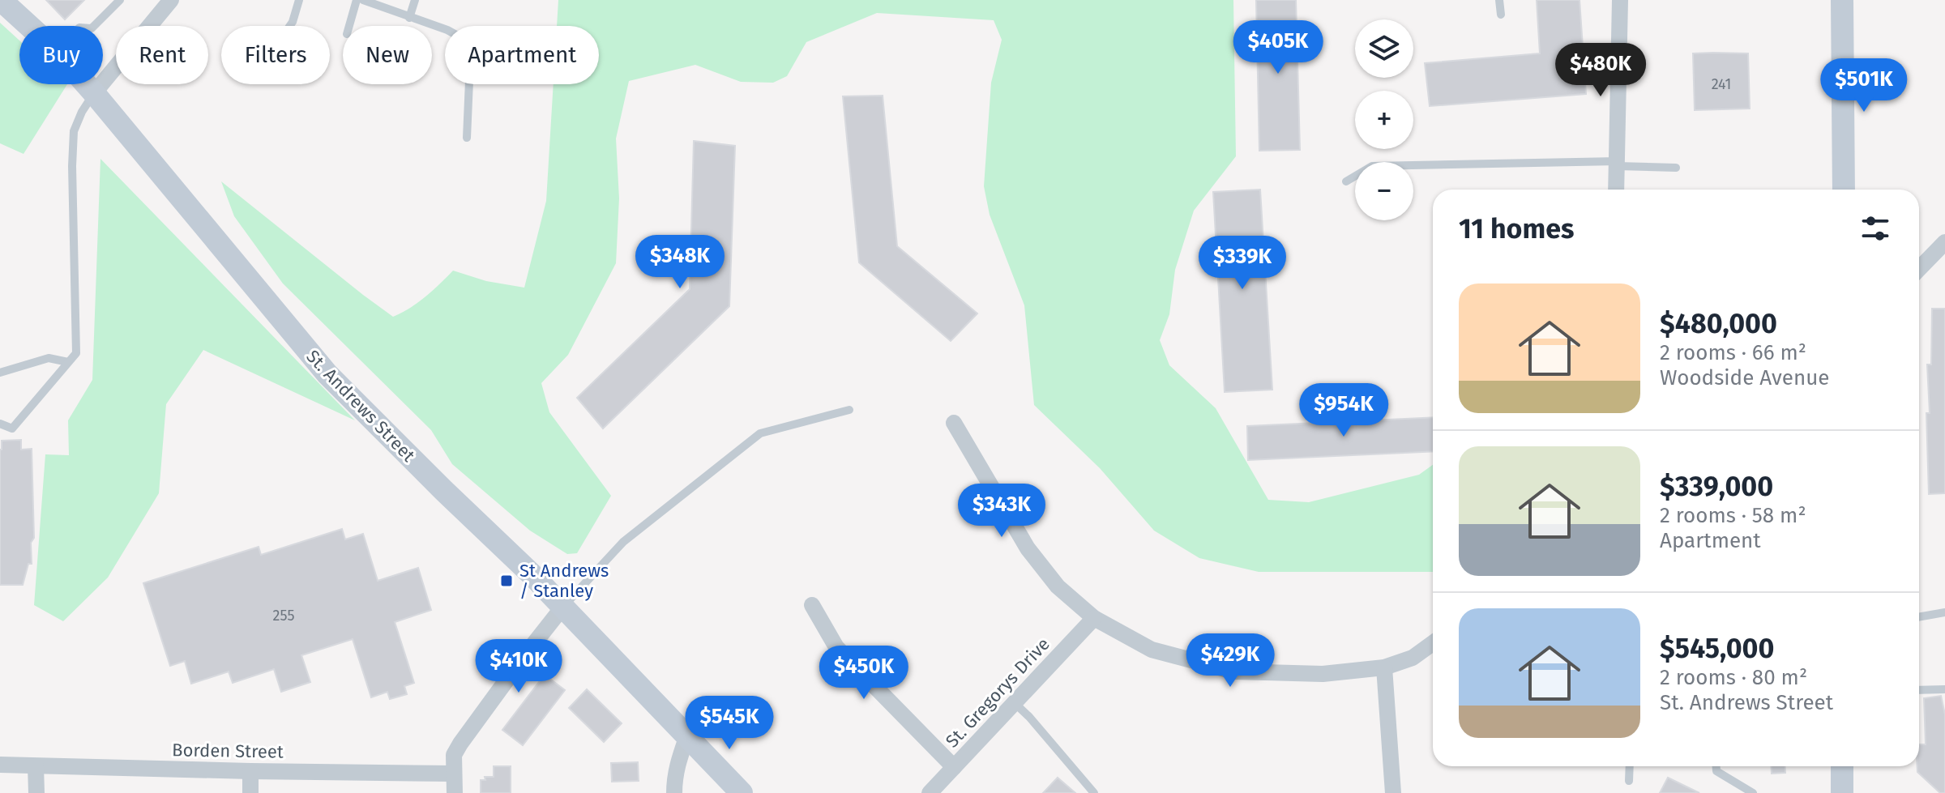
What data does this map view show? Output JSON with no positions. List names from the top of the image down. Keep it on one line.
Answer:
{"streets":{"main road":["St. Andrews Street"],"street":["St. Gregorys Drive","Borden Street"]},"places":{"transit":["St Andrews / Stanley"]},"house_numbers":["241","255"],"page":{"map_buttons":["+","−"],"price":["$405K","$480K","$501K","$348K","$339K","$954K","$343K","$429K","$410K","$450K","$545K"],"chip":["Buy","Rent","Filters","New","Apartment"],"heading":"11 homes","list":[{"name":"$480,000","note":"2 rooms · 66 m² · Woodside Avenue"},{"name":"$339,000","note":"2 rooms · 58 m² · Apartment"},{"name":"$545,000","note":"2 rooms · 80 m² · St. Andrews Street"}]}}
